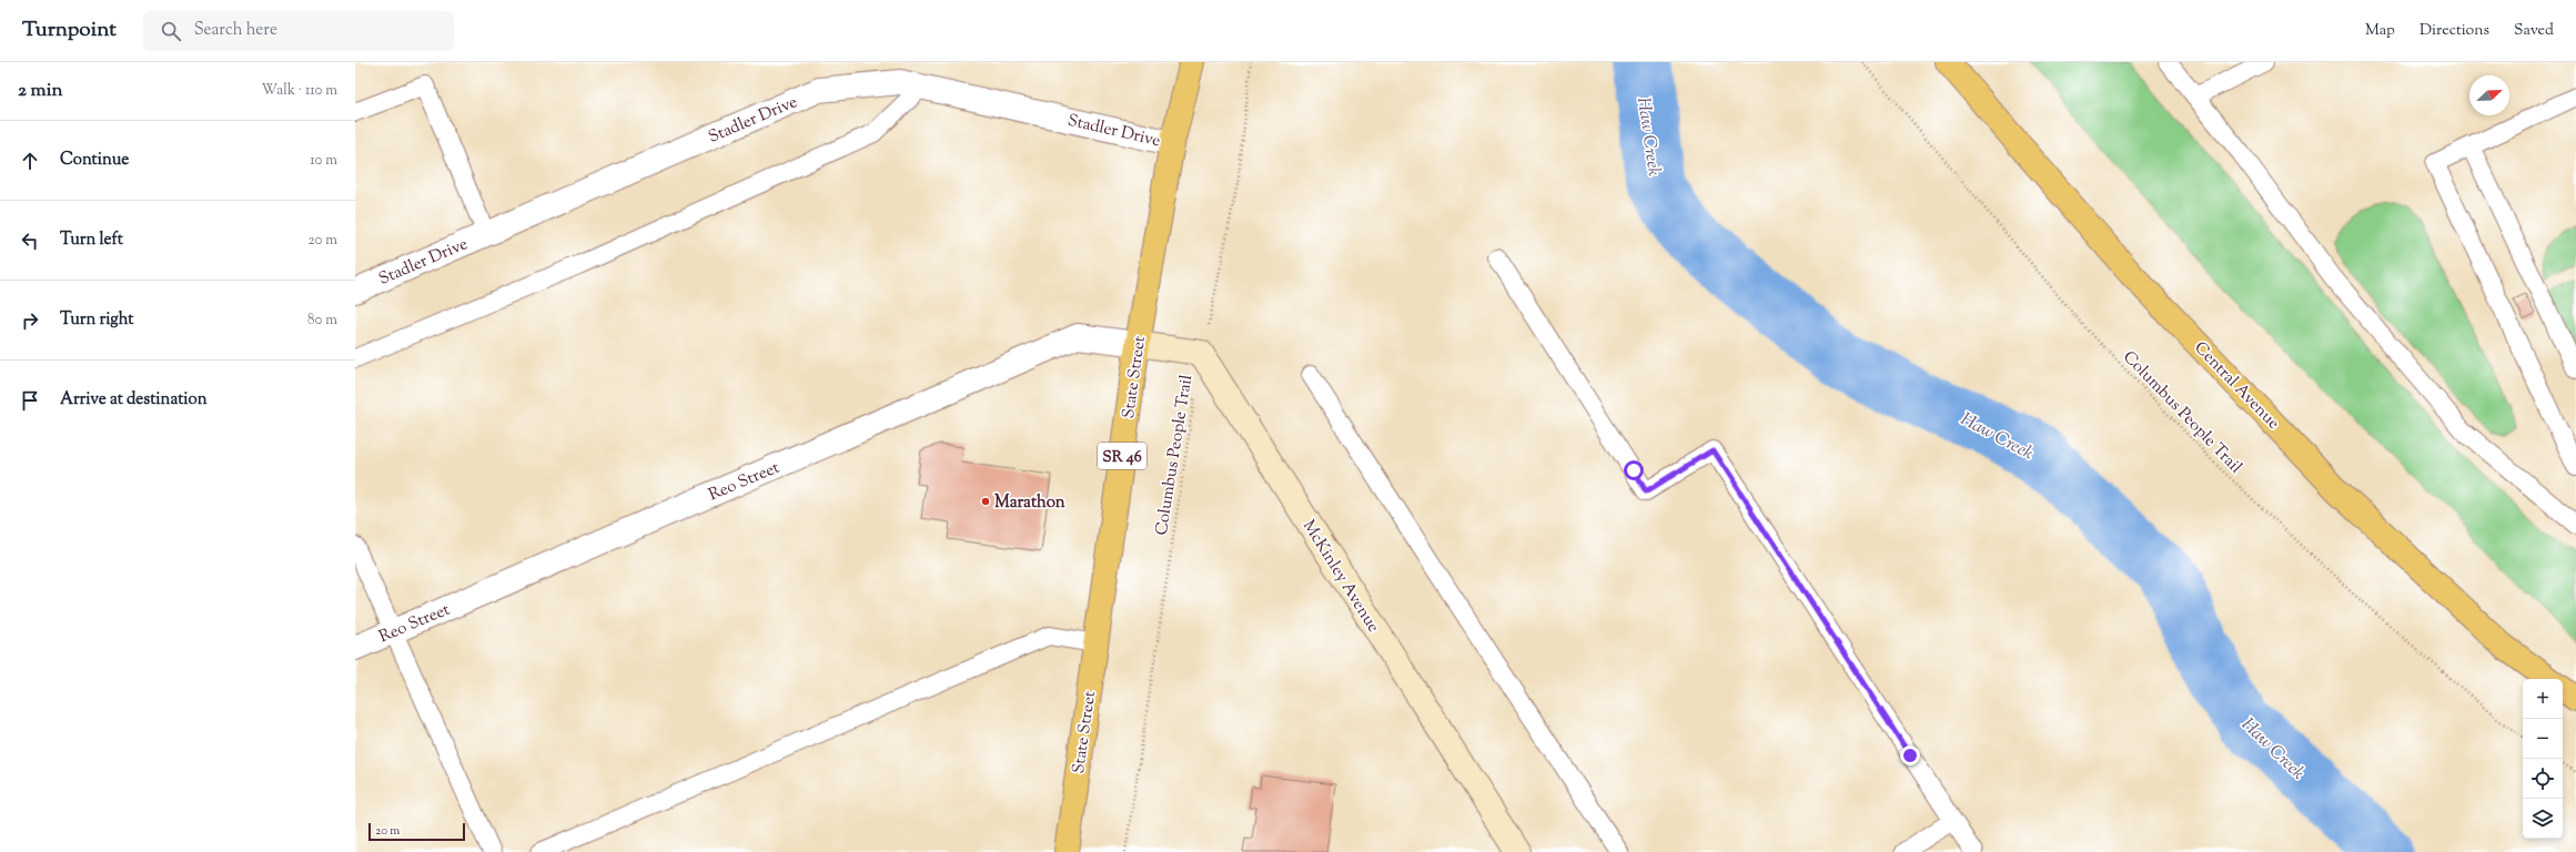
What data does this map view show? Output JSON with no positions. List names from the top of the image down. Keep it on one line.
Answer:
{"streets":{"main road":["State Street","Central Avenue","SR 46"],"street":["Stadler Drive","Reo Street","McKinley Avenue"],"path":["Columbus People Trail"]},"crossings":[["Stadler Drive","State Street"],["State Street","Reo Street"],["Columbus People Trail","McKinley Avenue"]],"water":["Haw Creek"],"places":["Marathon"],"scale_bar":"20 m","north":"top right","page":{"header":"Turnpoint","search":"Search here","nav":["Map","Directions","Saved"],"heading":["2 min","Walk · 110 m"],"list":[["Continue","10 m"],["Turn left","20 m"],["Turn right","80 m"],"Arrive at destination"],"map_buttons":["+","−"],"scale":"20 m"}}
